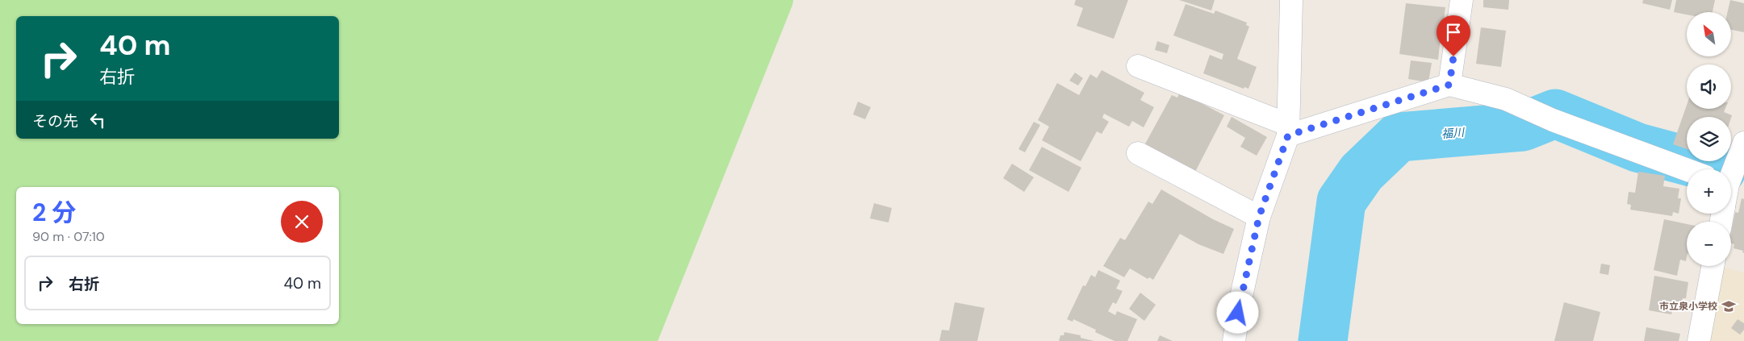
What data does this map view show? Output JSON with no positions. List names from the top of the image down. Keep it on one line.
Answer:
{"water":["福川"],"places":{"school or university":["市立泉小学校"]},"north":"top left","page":{"map_buttons":["+","−"],"turn":["40 m","右折"],"then":"その先","heading":["2 分","90 m · 07:10"],"list":[{"name":"右折","value":"40 m"}]}}
